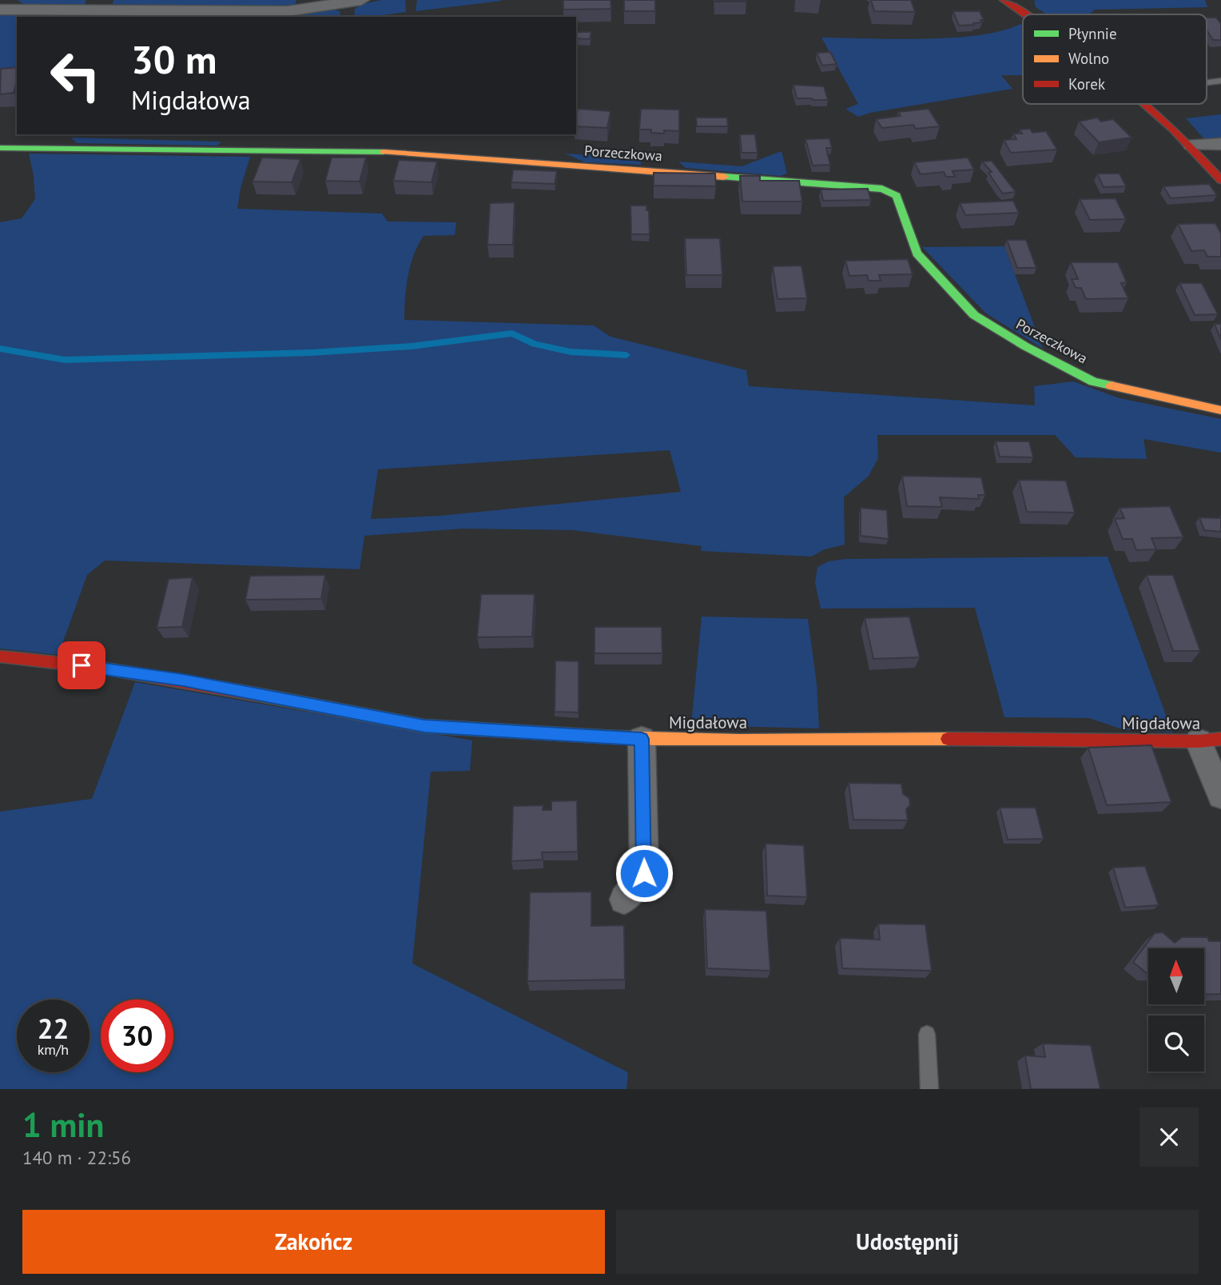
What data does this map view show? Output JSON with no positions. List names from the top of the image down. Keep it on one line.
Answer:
{"streets":{"street":["Porzeczkowa","Migdałowa"]},"legend":["Płynnie","Wolno","Korek"],"north":"top","page":{"turn":["30 m","Migdałowa"],"speed":"22 km/h","limit":"30","heading":["1 min","140 m · 22:56"],"buttons":["Zakończ","Udostępnij"]}}
